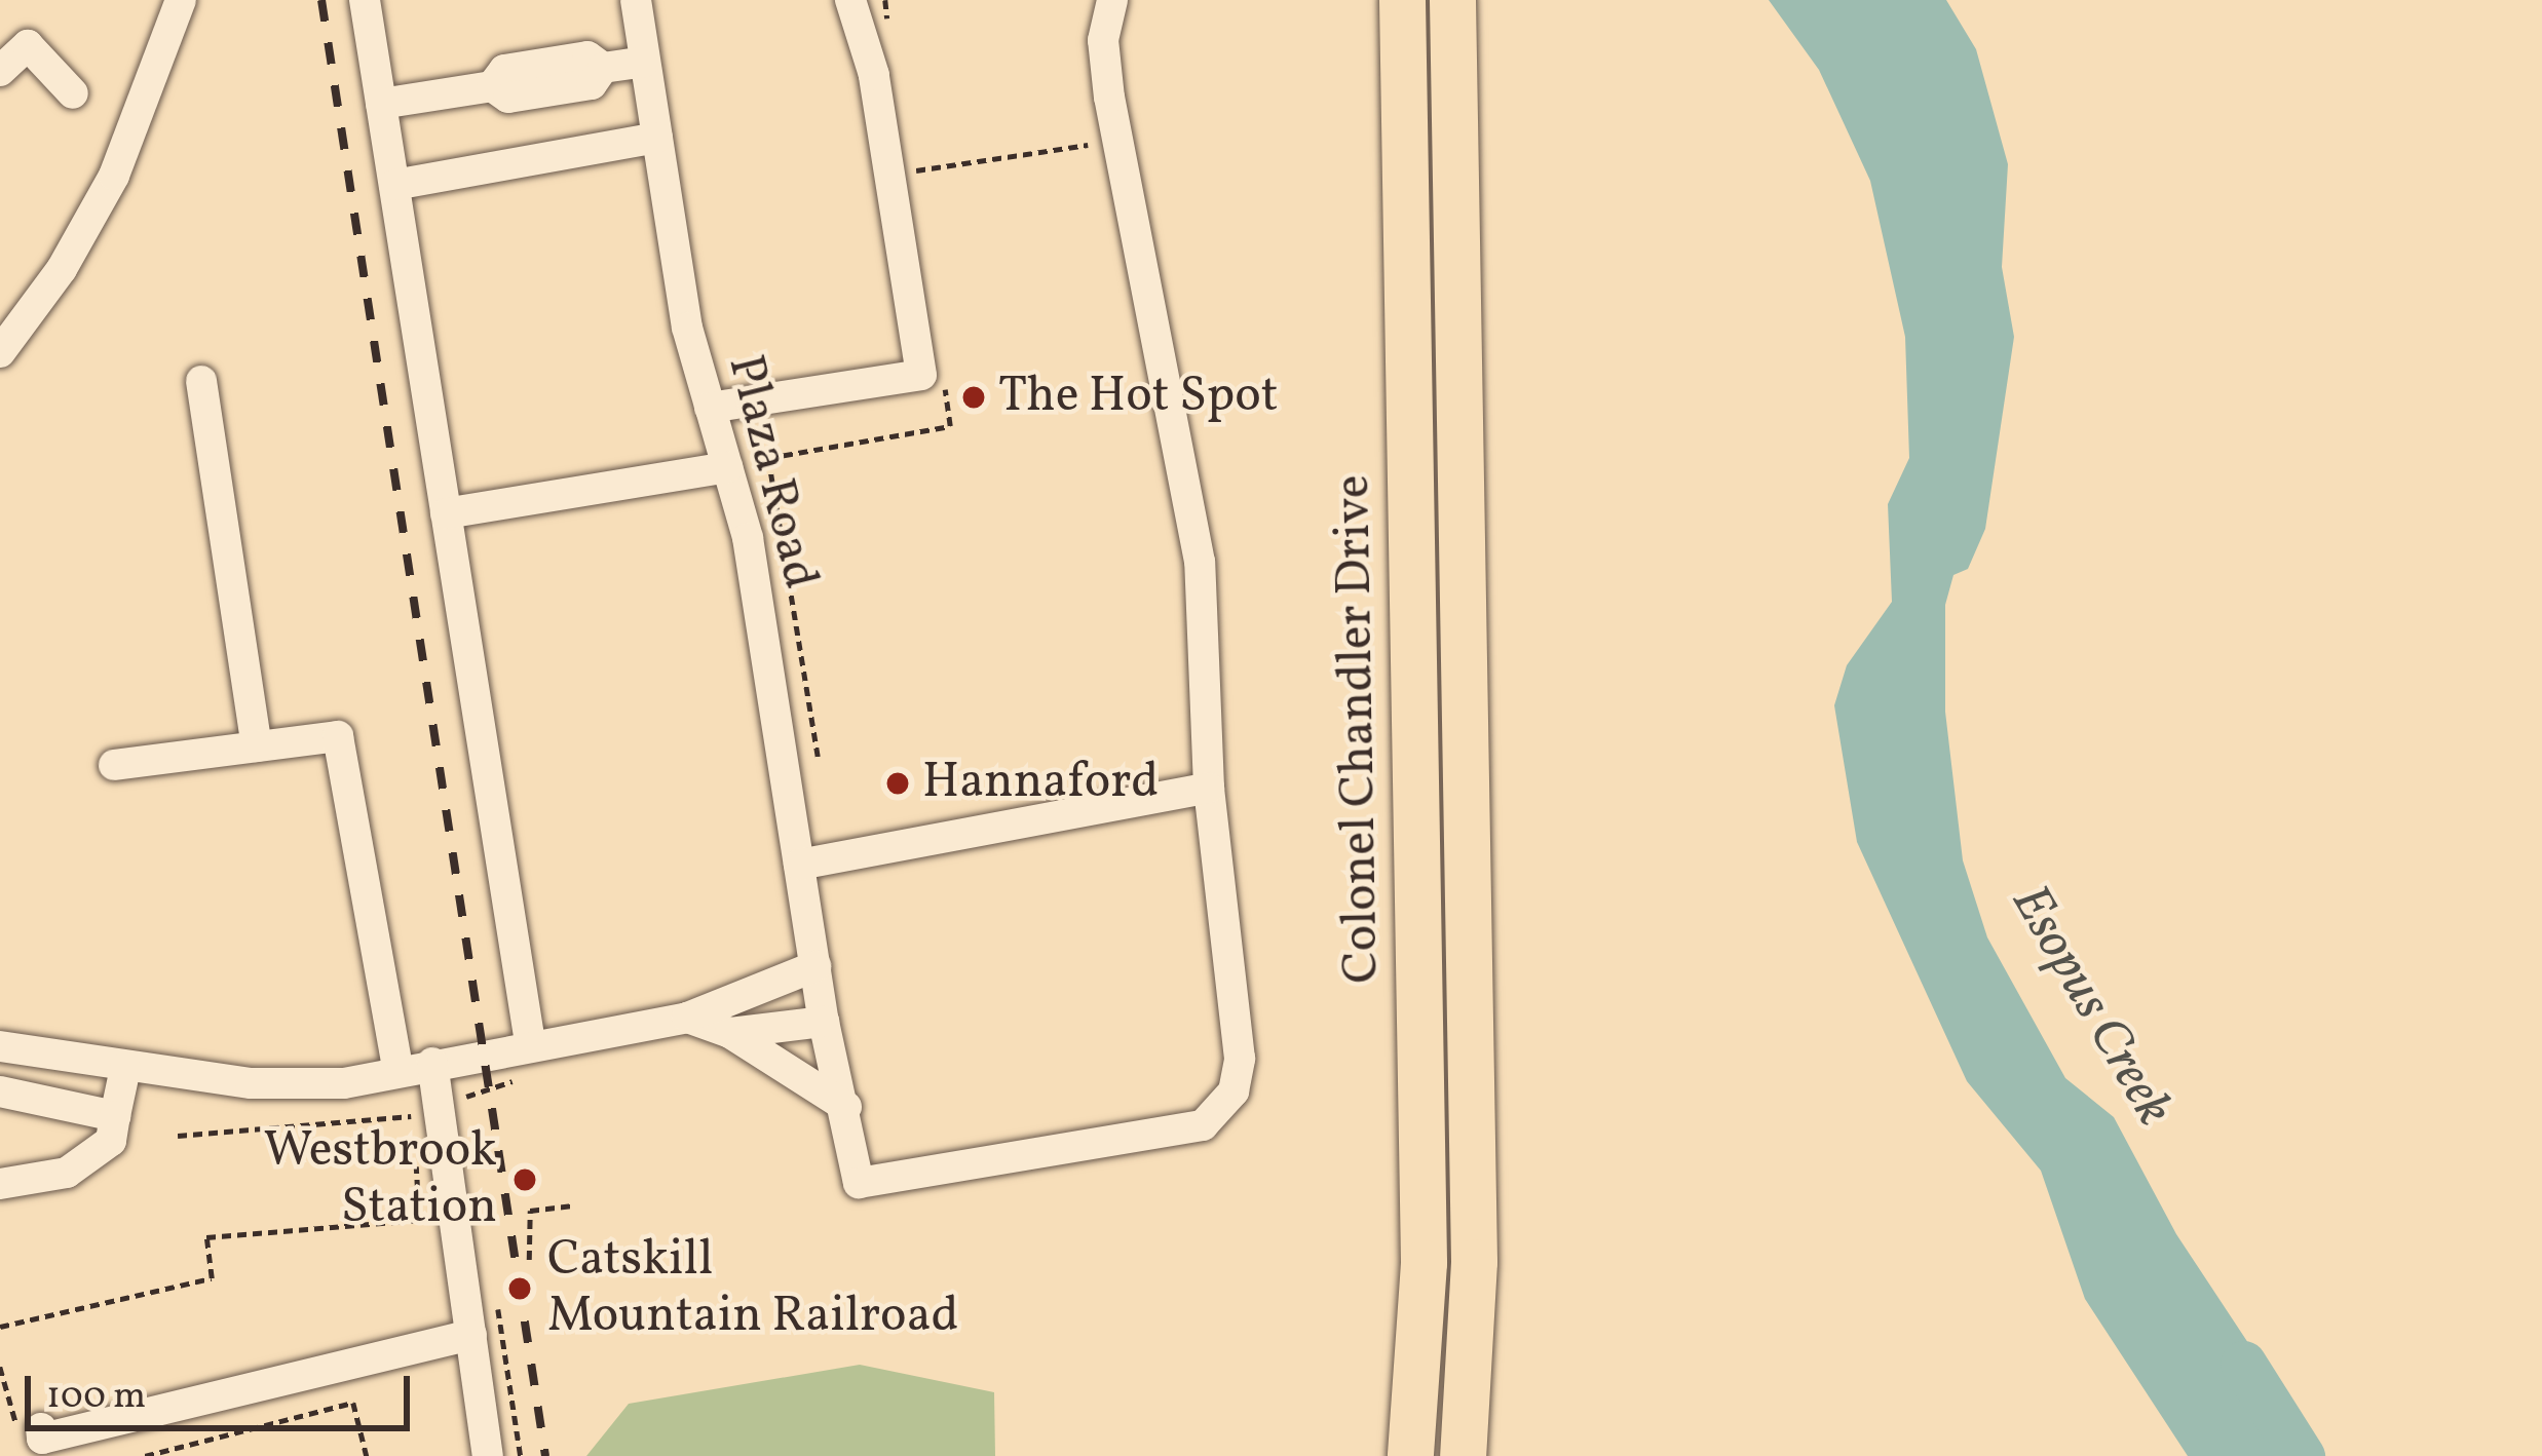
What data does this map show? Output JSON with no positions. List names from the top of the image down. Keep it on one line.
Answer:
{"streets":{"highway":["Colonel Chandler Drive"],"street":["Plaza Road"]},"water":["Esopus Creek"],"places":["The Hot Spot","Hannaford","Westbrook Station","Catskill Mountain Railroad"],"scale_bar":"100 m"}
